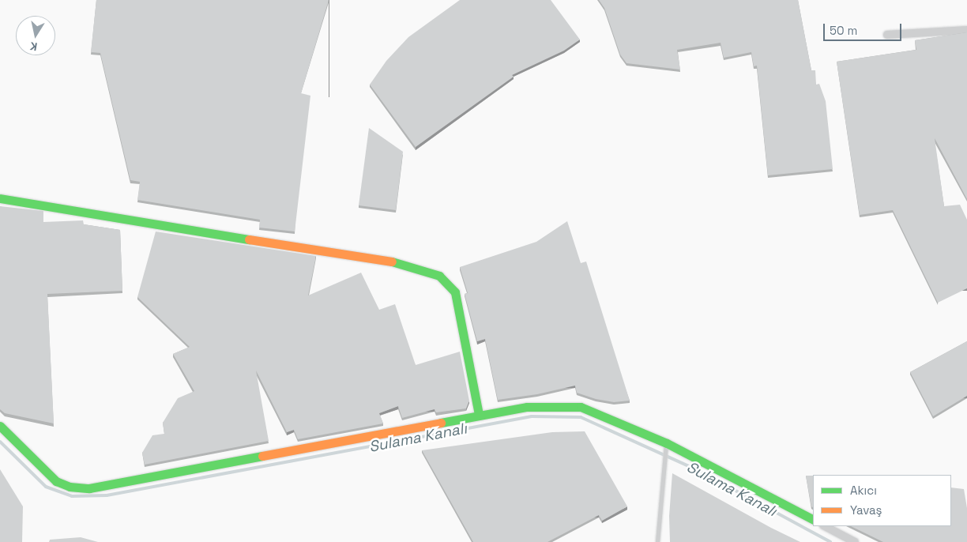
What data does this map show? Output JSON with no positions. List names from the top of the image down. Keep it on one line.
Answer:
{"water":["Sulama Kanalı"],"legend":["Akıcı","Yavaş"],"scale_bar":"50 m","north":"bottom"}
